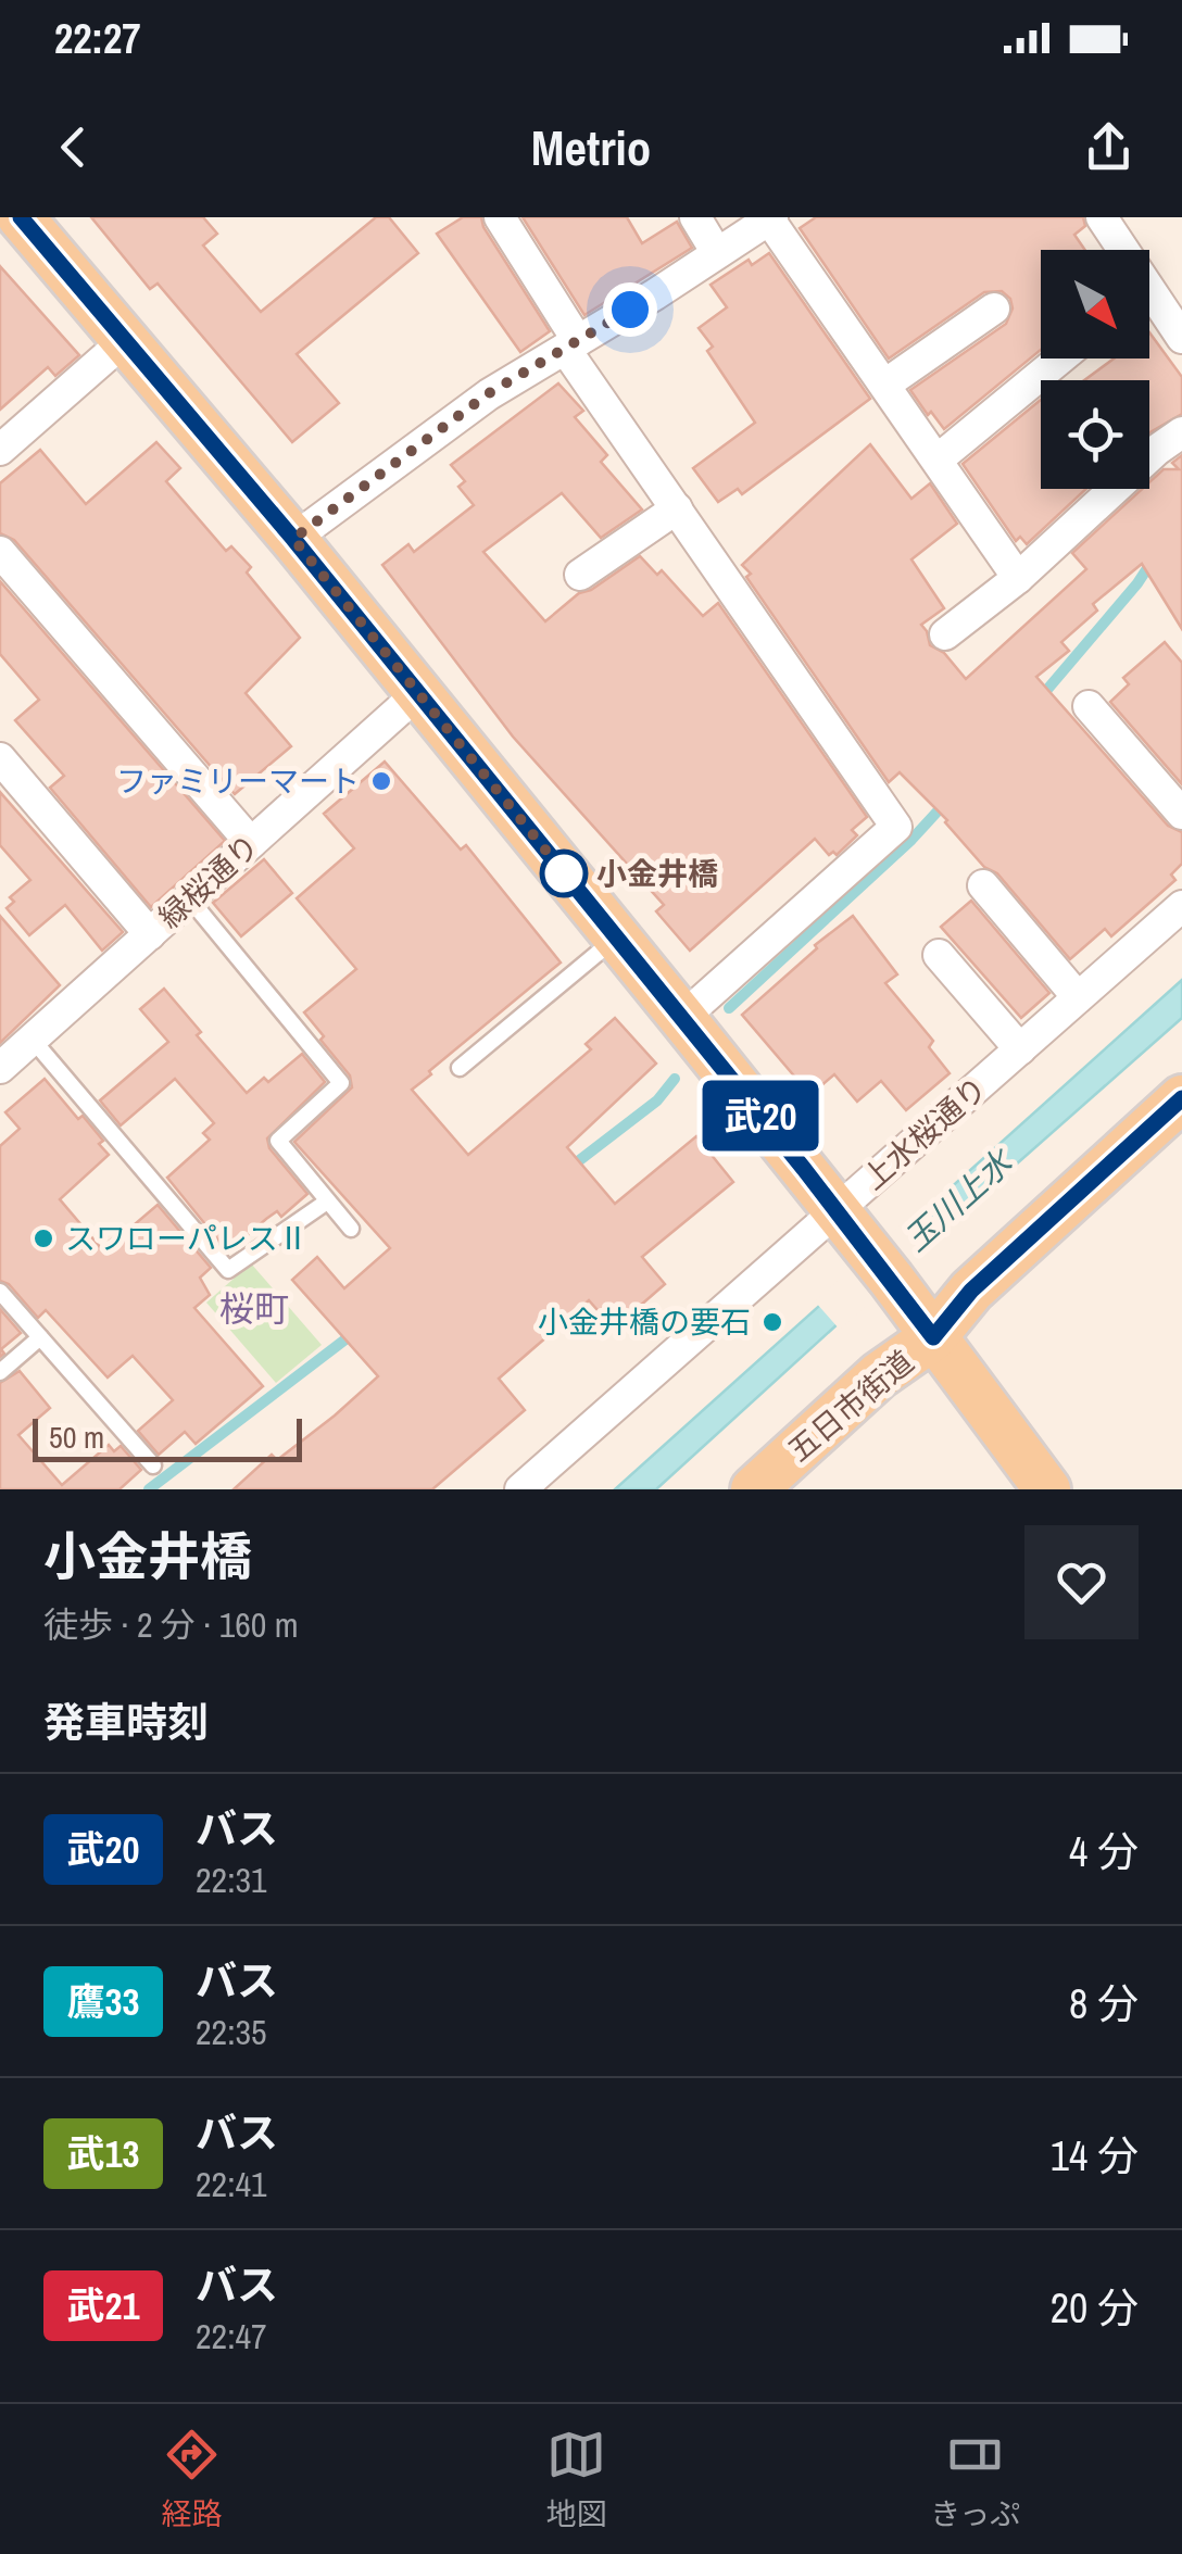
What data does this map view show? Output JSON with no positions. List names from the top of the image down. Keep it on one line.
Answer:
{"streets":{"main road":["五日市街道"],"street":["緑桜通り","上水桜通り"]},"districts":["桜町"],"water":["玉川上水"],"places":["ファミリーマート","小金井橋","スワローパレスⅡ","小金井橋の要石"],"lines":["bus line 武20"],"scale_bar":"50 m","north":"bottom right","page":{"status":"22:27","header":"Metrio","on_map":"武20","scale":"50 m","heading":[["小金井橋","徒歩 · 2 分 · 160 m"],"発車時刻"],"list":[{"mark":"武20","name":"バス","note":"22:31","value":"4 分"},{"mark":"鷹33","name":"バス","note":"22:35","value":"8 分"},{"mark":"武13","name":"バス","note":"22:41","value":"14 分"},{"mark":"武21","name":"バス","note":"22:47","value":"20 分"}],"tabs":["経路","地図","きっぷ"]}}
